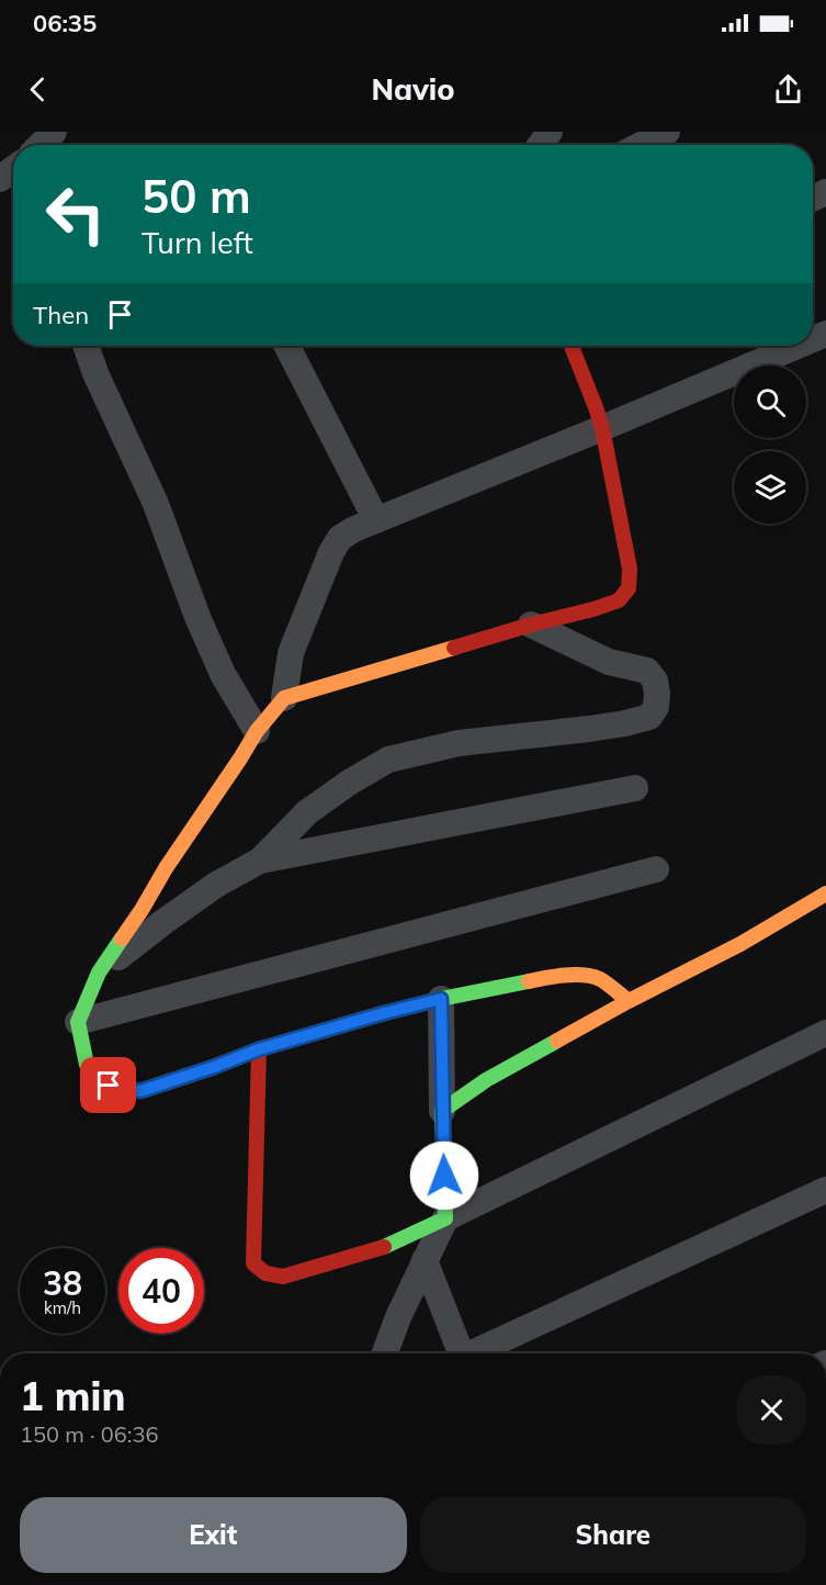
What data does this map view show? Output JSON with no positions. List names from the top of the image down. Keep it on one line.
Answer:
{"page":{"status":"06:35","header":"Navio","turn":["50 m","Turn left"],"then":"Then","speed":"38 km/h","limit":"40","heading":["1 min","150 m · 06:36"],"buttons":["Exit","Share"]}}
